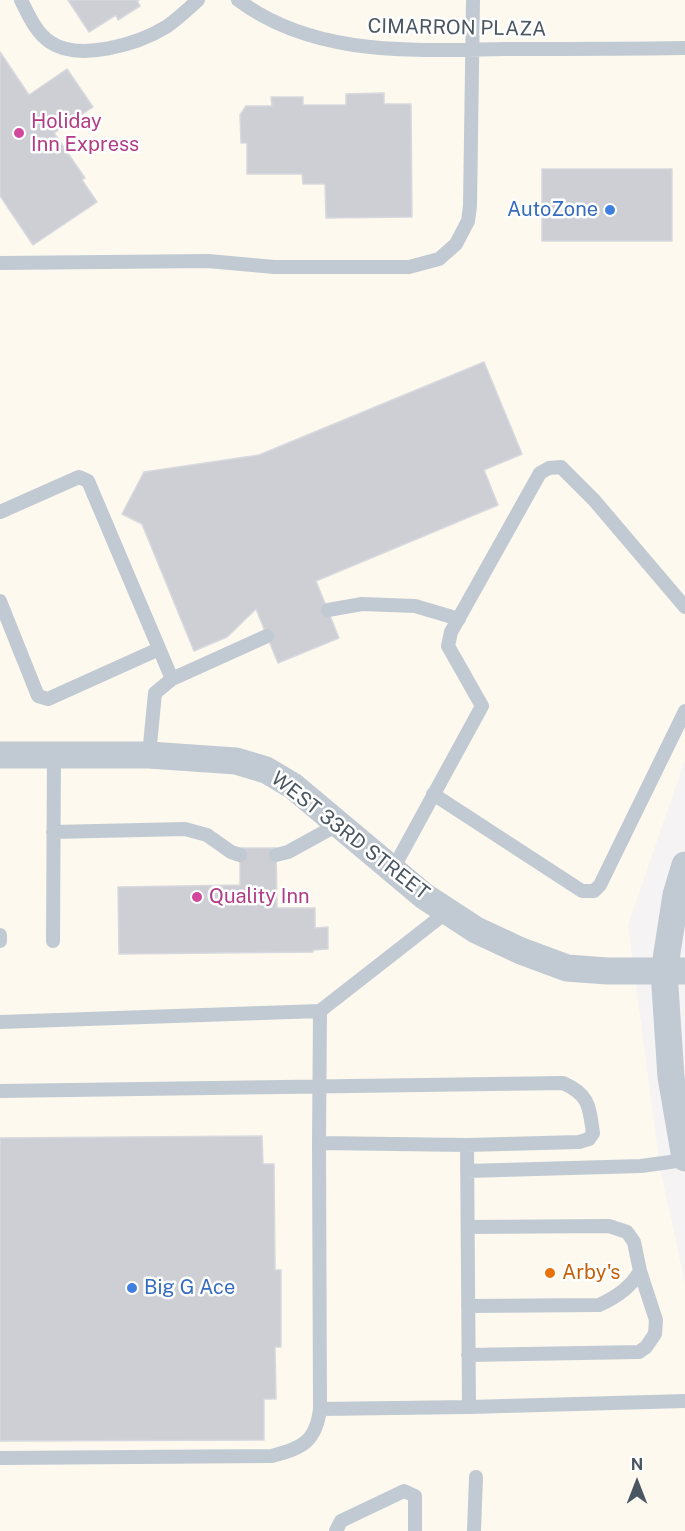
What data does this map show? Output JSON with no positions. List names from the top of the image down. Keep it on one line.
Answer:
{"streets":{"street":["WEST 33RD STREET"],"lane":["CIMARRON PLAZA"]},"places":["Holiday Inn Express","AutoZone","Quality Inn","Arby's","Big G Ace"],"north":"top"}
